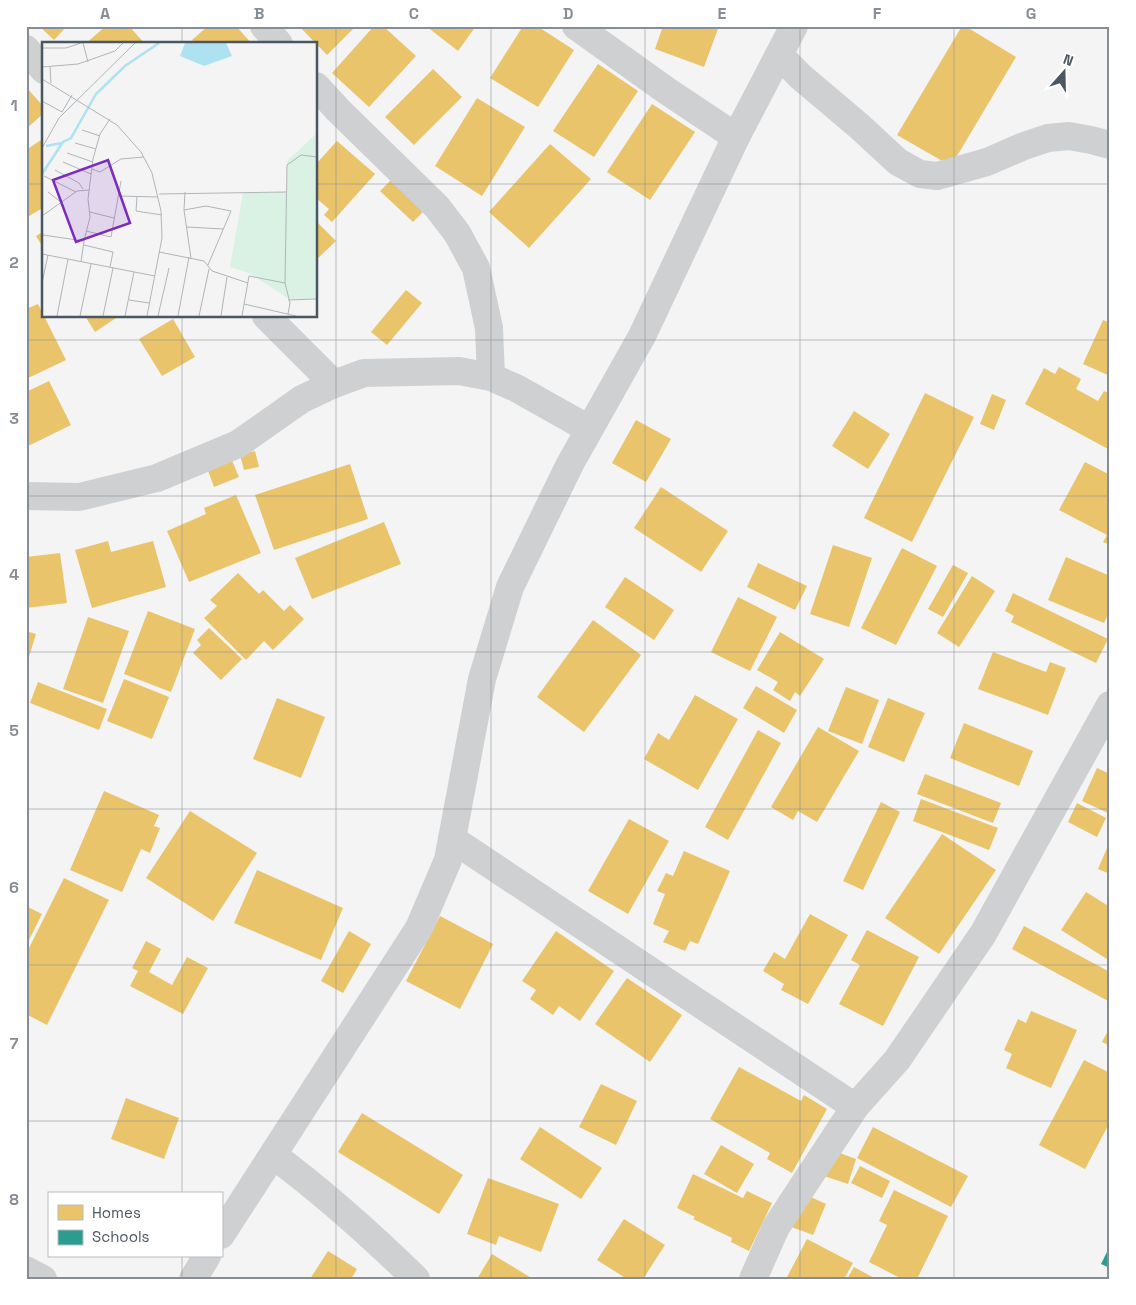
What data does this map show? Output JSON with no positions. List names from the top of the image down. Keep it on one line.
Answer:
{"legend":["Homes","Schools"],"north":"top","grid":{"columns":["A","B","C","D","E","F","G"],"rows":["1","2","3","4","5","6","7","8"]}}
